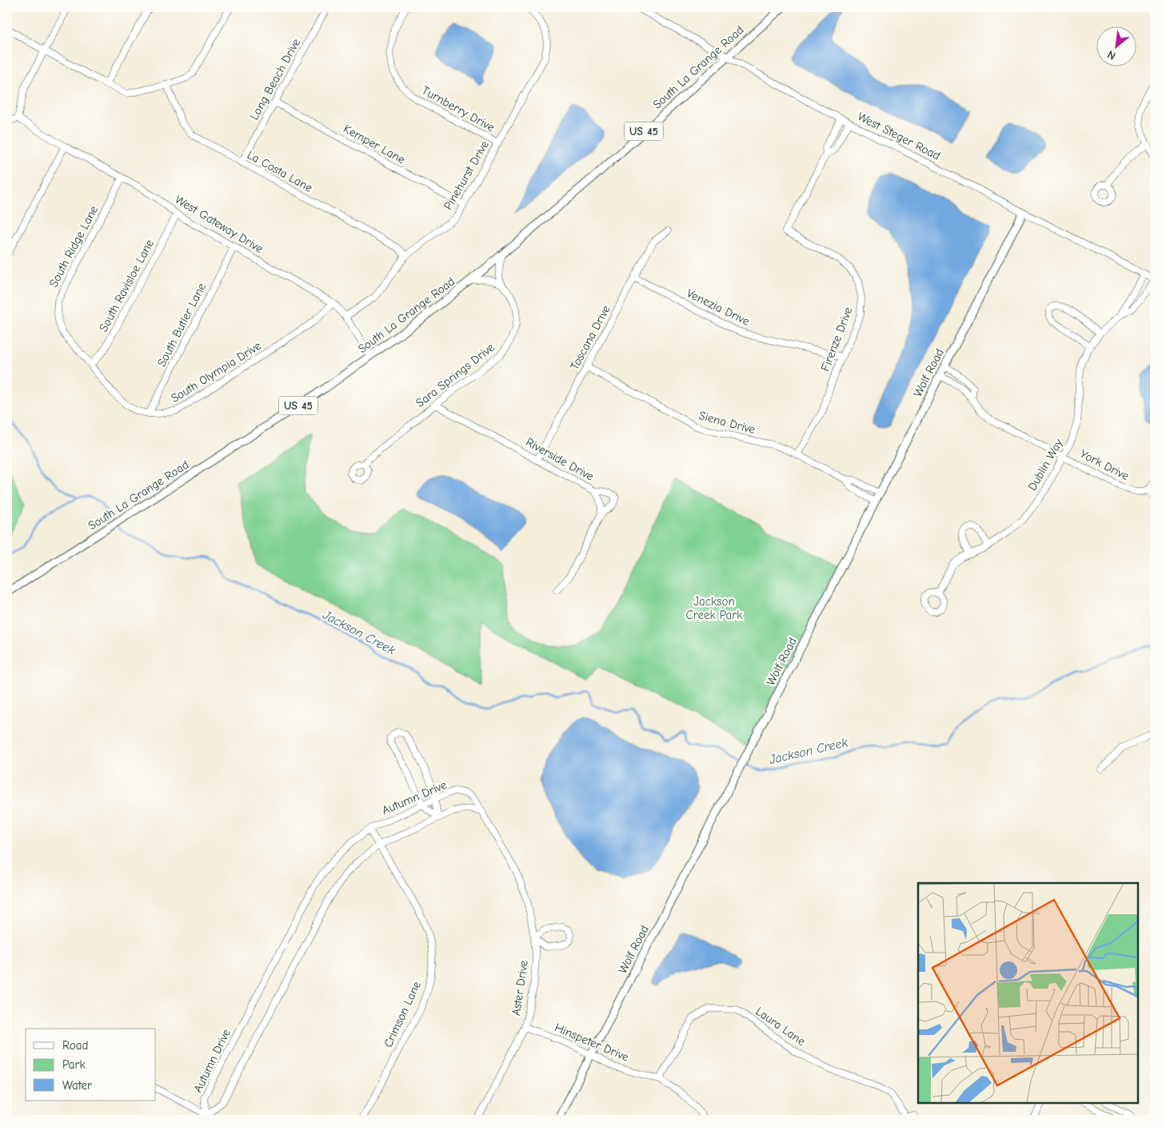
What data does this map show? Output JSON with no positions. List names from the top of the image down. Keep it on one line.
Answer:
{"streets":{"main road":["South La Grange Road","US 45","Wolf Road"],"street":["Long Beach Drive","Turnberry Drive","West Steger Road","Kemper Lane","La Costa Lane","Pinehurst Drive","West Gateway Drive","South Ridge Lane","South Ravisloe Lane","Venezia Drive","South Butler Lane","Toscana Drive","Firenze Drive","South Olympia Drive","Sara Springs Drive","Siena Drive","Riverside Drive","Dublin Way","York Drive","Autumn Drive","Aster Drive","Crimson Lane","Laura Lane","Hinspeter Drive"]},"crossings":[["South La Grange Road","West Steger Road"],["South La Grange Road","West Gateway Drive"],["South La Grange Road","Sara Springs Drive"],["Long Beach Drive","Kemper Lane"],["Long Beach Drive","La Costa Lane"],["Turnberry Drive","Pinehurst Drive"],["West Steger Road","Firenze Drive"],["West Steger Road","Wolf Road"],["West Steger Road","Dublin Way"],["Kemper Lane","Pinehurst Drive"],["La Costa Lane","Pinehurst Drive"],["Pinehurst Drive","West Gateway Drive"],["West Gateway Drive","South Ridge Lane"],["West Gateway Drive","South Ravisloe Lane"],["West Gateway Drive","South Butler Lane"],["West Gateway Drive","South Olympia Drive"],["South Ridge Lane","South Ravisloe Lane"],["South Ridge Lane","South Olympia Drive"],["South Ravisloe Lane","South Olympia Drive"],["Venezia Drive","Toscana Drive"],["Venezia Drive","Firenze Drive"],["South Butler Lane","South Olympia Drive"],["Toscana Drive","Siena Drive"],["Toscana Drive","Riverside Drive"],["Firenze Drive","Siena Drive"],["Wolf Road","Siena Drive"],["Wolf Road","York Drive"],["Wolf Road","Hinspeter Drive"],["Sara Springs Drive","Riverside Drive"],["Dublin Way","York Drive"],["Autumn Drive","Aster Drive"],["Autumn Drive","Crimson Lane"],["Aster Drive","Hinspeter Drive"],["Laura Lane","Hinspeter Drive"]],"water":["Jackson Creek"],"parks":["Jackson Creek Park"],"legend":["Road","Park","Water"],"north":"bottom left"}
